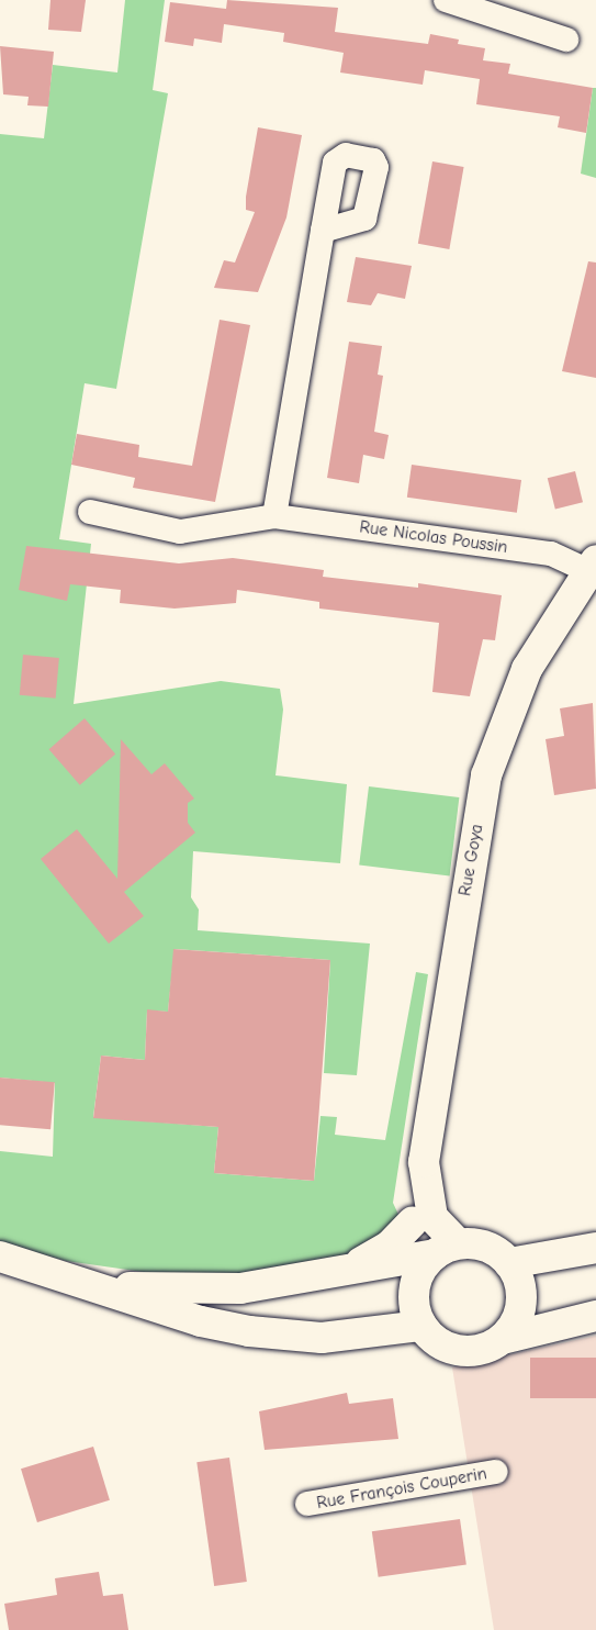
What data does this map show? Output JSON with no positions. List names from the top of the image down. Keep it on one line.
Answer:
{"streets":{"street":["Rue Nicolas Poussin","Rue Goya","Rue François Couperin"]},"crossings":[["Rue Nicolas Poussin","Rue Goya"]]}
